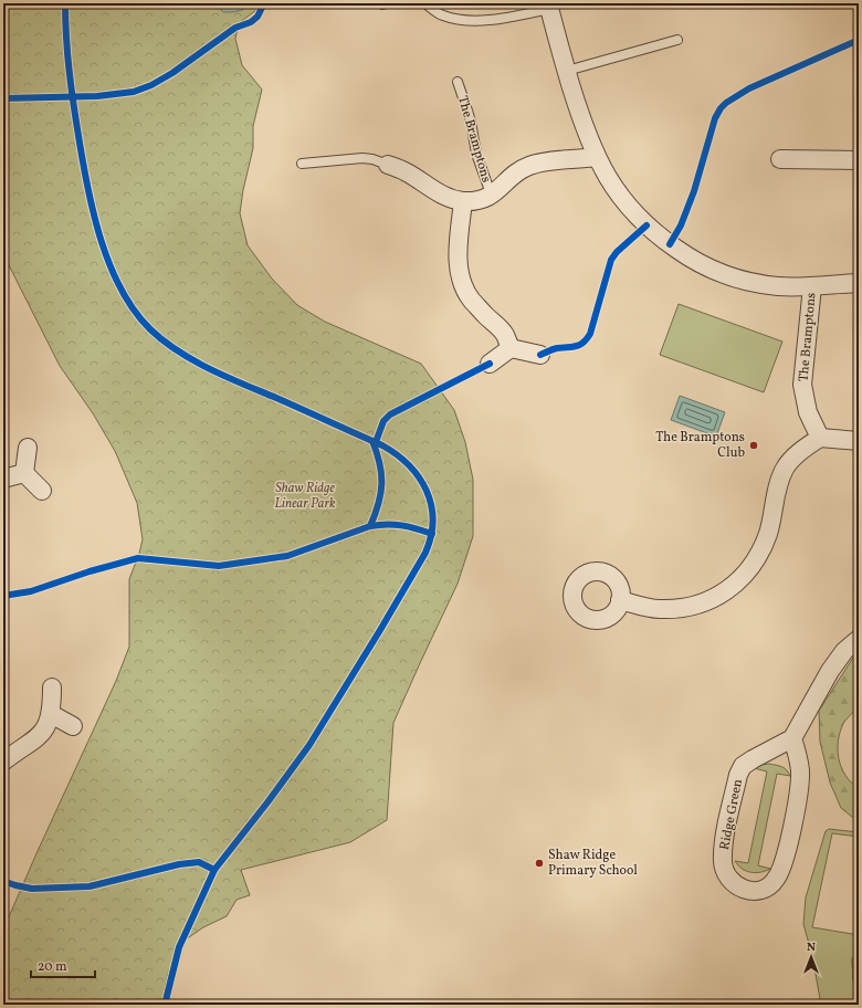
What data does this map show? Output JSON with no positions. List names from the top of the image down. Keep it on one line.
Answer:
{"streets":{"street":["The Bramptons","Ridge Green"]},"parks":["Shaw Ridge Linear Park"],"places":["The Bramptons Club","Shaw Ridge Primary School"],"scale_bar":"20 m","north":"top"}
